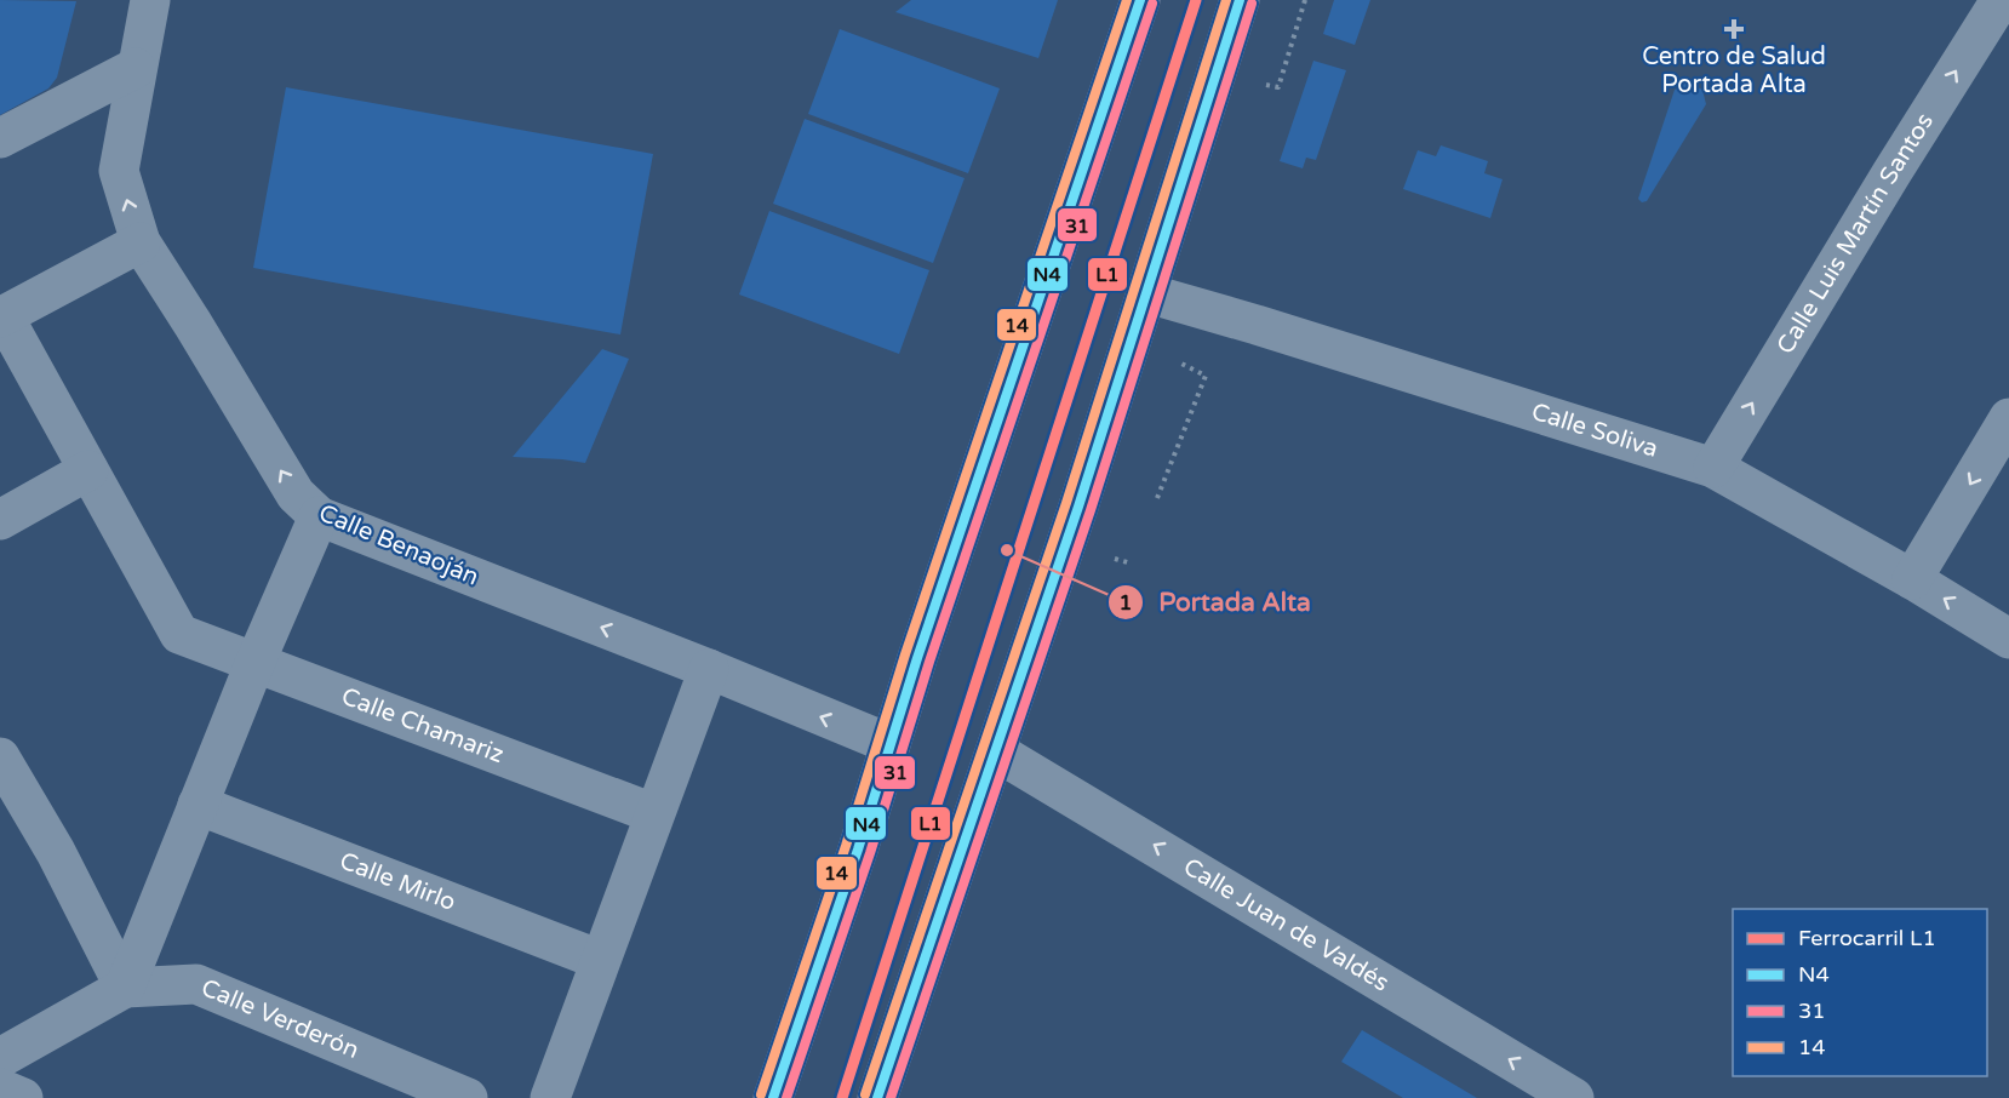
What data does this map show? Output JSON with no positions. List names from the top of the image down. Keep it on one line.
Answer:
{"streets":{"street":["Calle Luis Martín Santos","Calle Soliva","Calle Benaoján","Calle Chamariz","Calle Mirlo","Calle Juan de Valdés","Calle Verderón"]},"crossings":[["Calle Luis Martín Santos","Calle Soliva"]],"one_way":["Calle Benaoján","Calle Juan de Valdés"],"places":{"health":["Centro de Salud Portada Alta"],"other":["Portada Alta"]},"lines":["rail line L1","transit line N4","transit line 14","transit line 31"],"legend":["Ferrocarril L1","N4","31","14"]}
